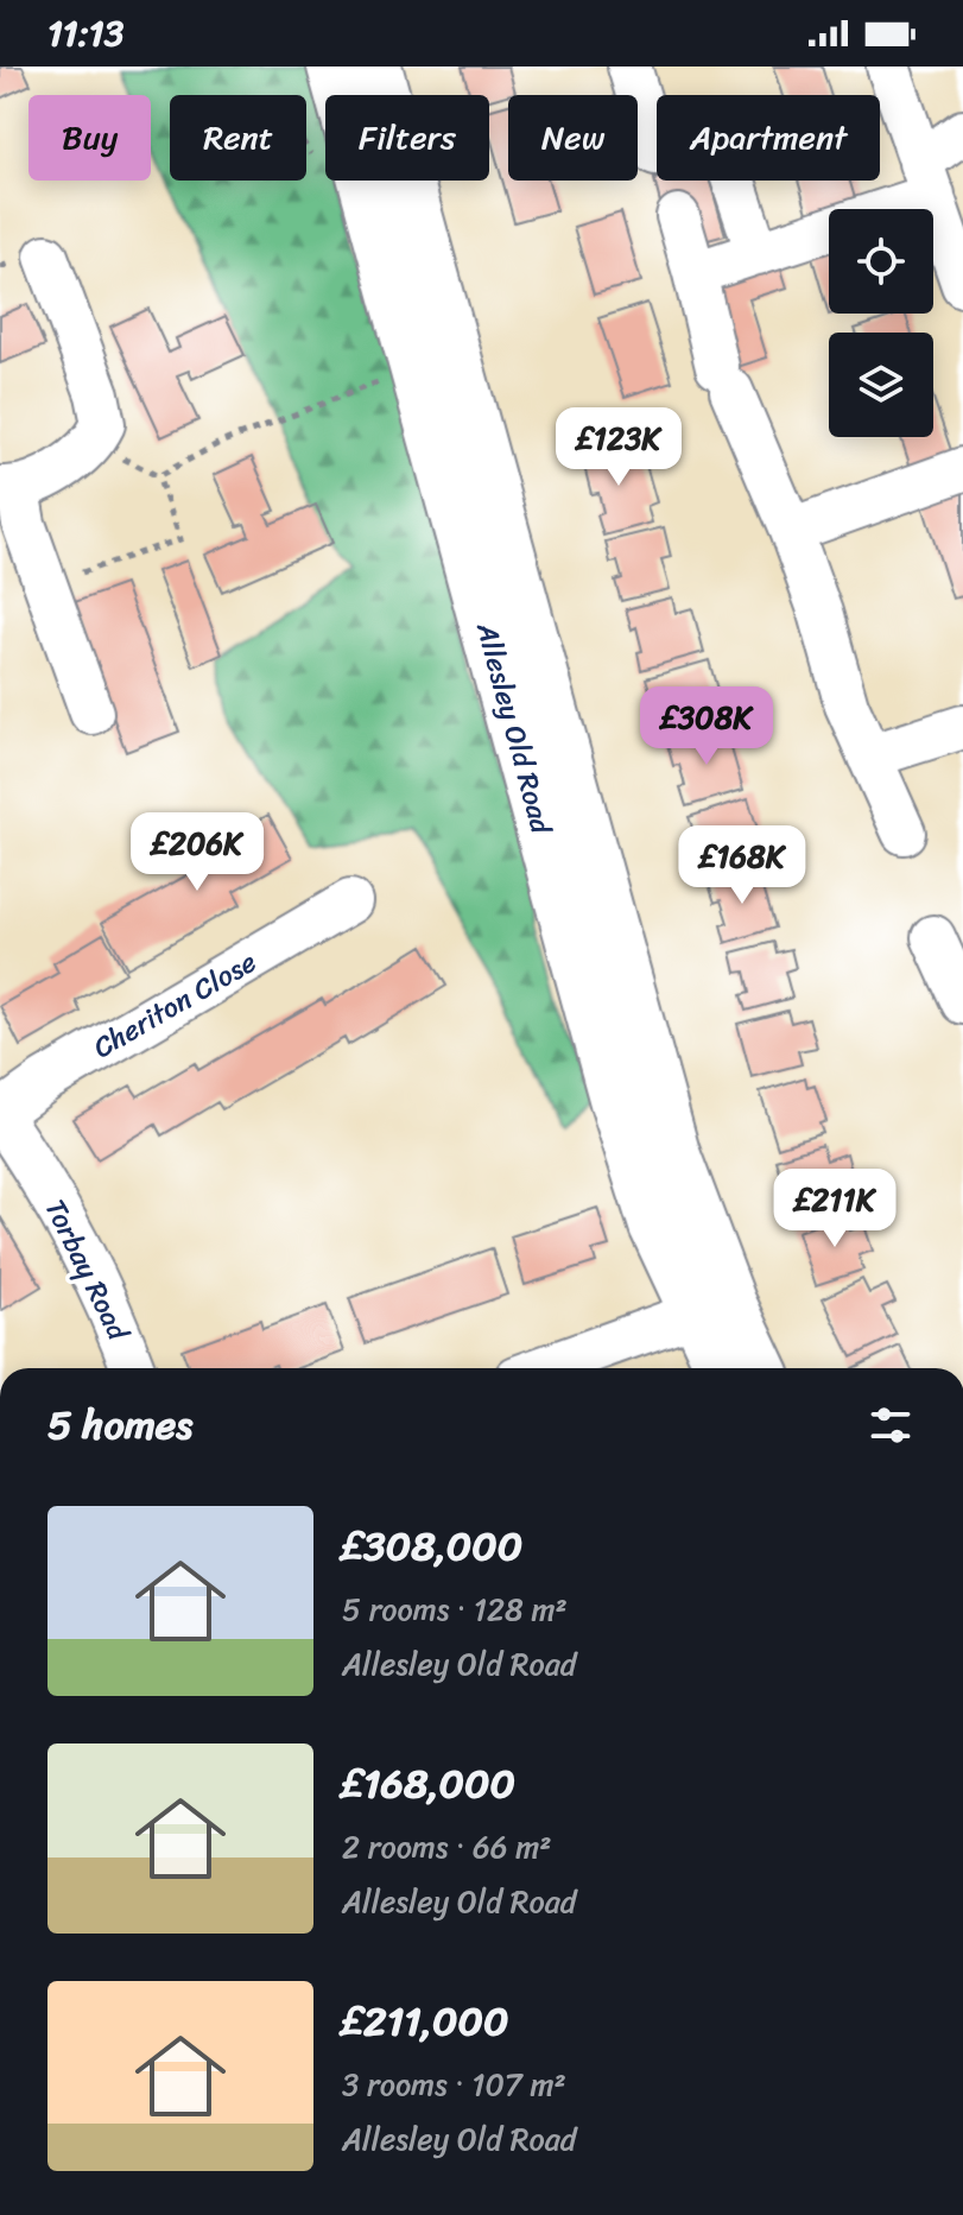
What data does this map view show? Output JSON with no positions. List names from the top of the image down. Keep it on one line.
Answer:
{"streets":{"main road":["Allesley Old Road"],"street":["Cheriton Close","Torbay Road"]},"crossings":[["Cheriton Close","Torbay Road"]],"page":{"status":"11:13","chip":["Buy","Rent","Filters","New","Apartment"],"price":["£123K","£308K","£206K","£168K","£211K"],"heading":"5 homes","list":[{"name":"£308,000","note":"5 rooms · 128 m² · Allesley Old Road"},{"name":"£168,000","note":"2 rooms · 66 m² · Allesley Old Road"},{"name":"£211,000","note":"3 rooms · 107 m² · Allesley Old Road"}]}}
